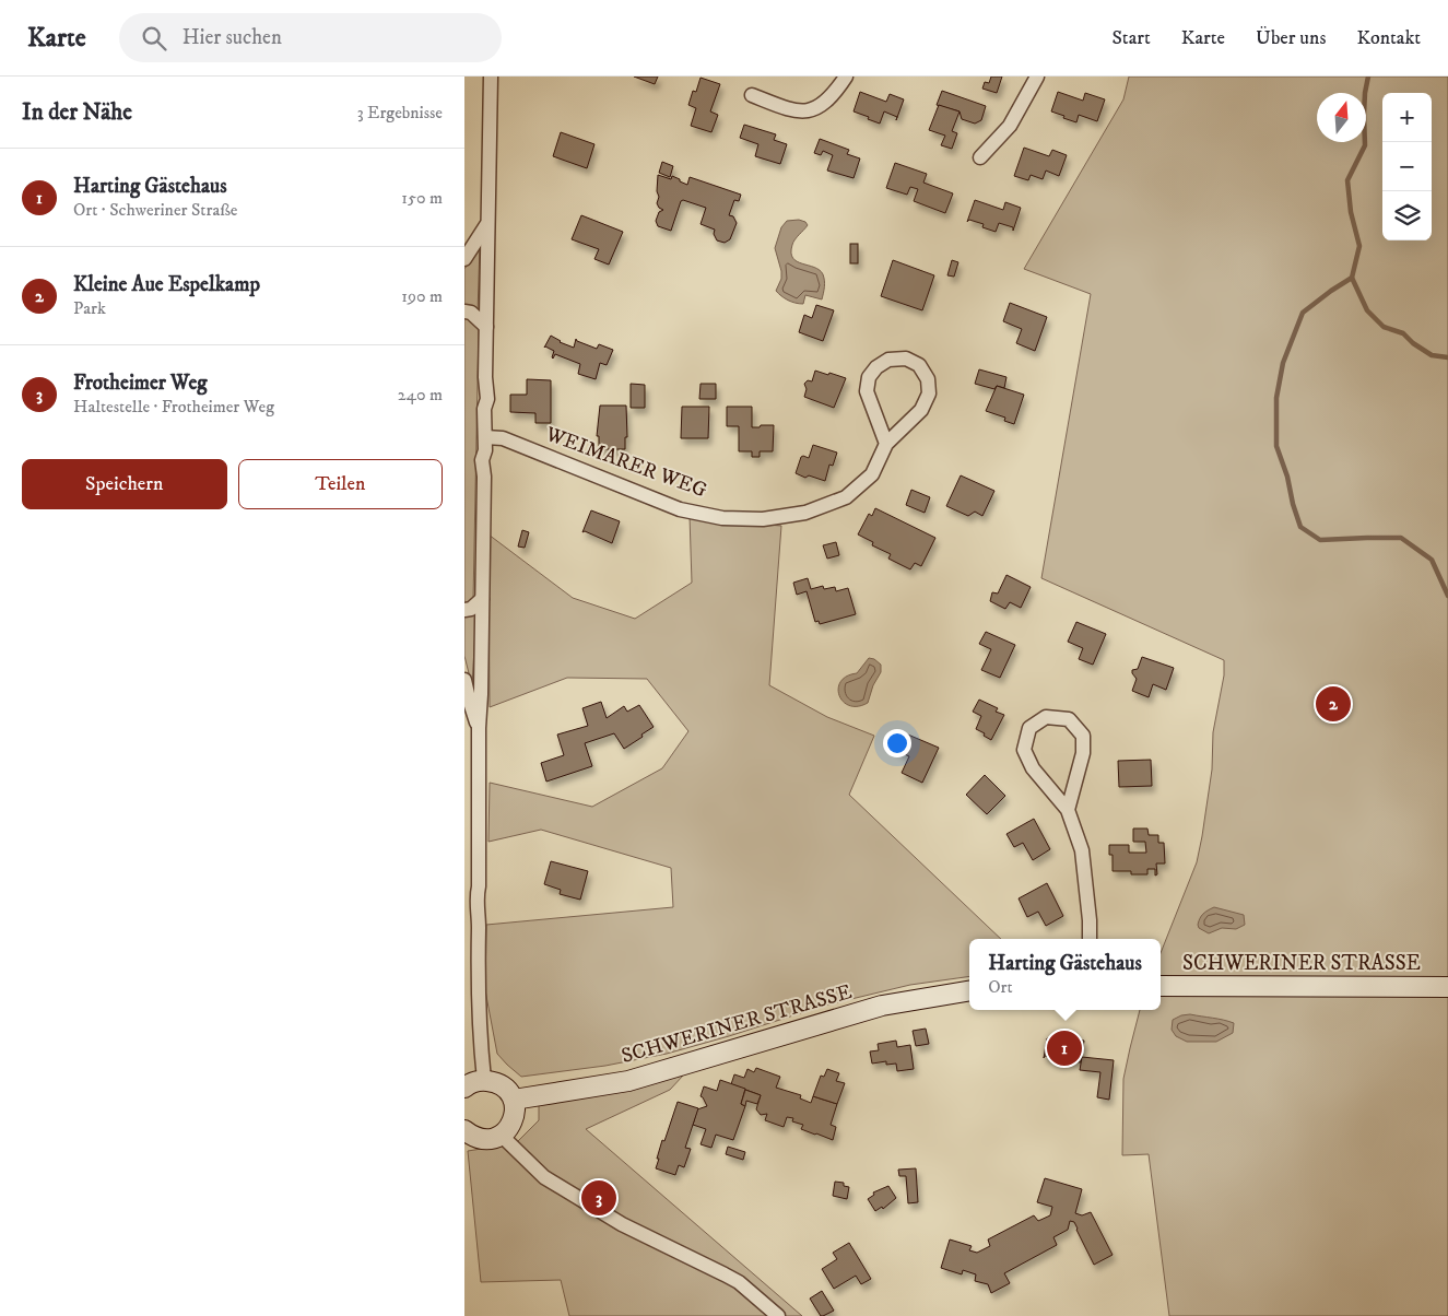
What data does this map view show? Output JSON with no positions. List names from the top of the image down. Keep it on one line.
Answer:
{"streets":{"street":["WEIMARER WEG","SCHWERINER STRASSE"]},"north":"top","page":{"header":"Karte","search":"Hier suchen","nav":["Start","Karte","Über uns","Kontakt"],"heading":["In der Nähe","3 Ergebnisse"],"map_buttons":["+","−"],"list":[{"mark":"1","name":"Harting Gästehaus","note":"Ort · Schweriner Straße","value":"150 m"},{"mark":"2","name":"Kleine Aue Espelkamp","note":"Park","value":"190 m"},{"mark":"3","name":"Frotheimer Weg","note":"Haltestelle · Frotheimer Weg","value":"240 m"}],"buttons":["Speichern","Teilen"],"pins":["2","1","3"],"popup":["Harting Gästehaus","Ort"]}}
